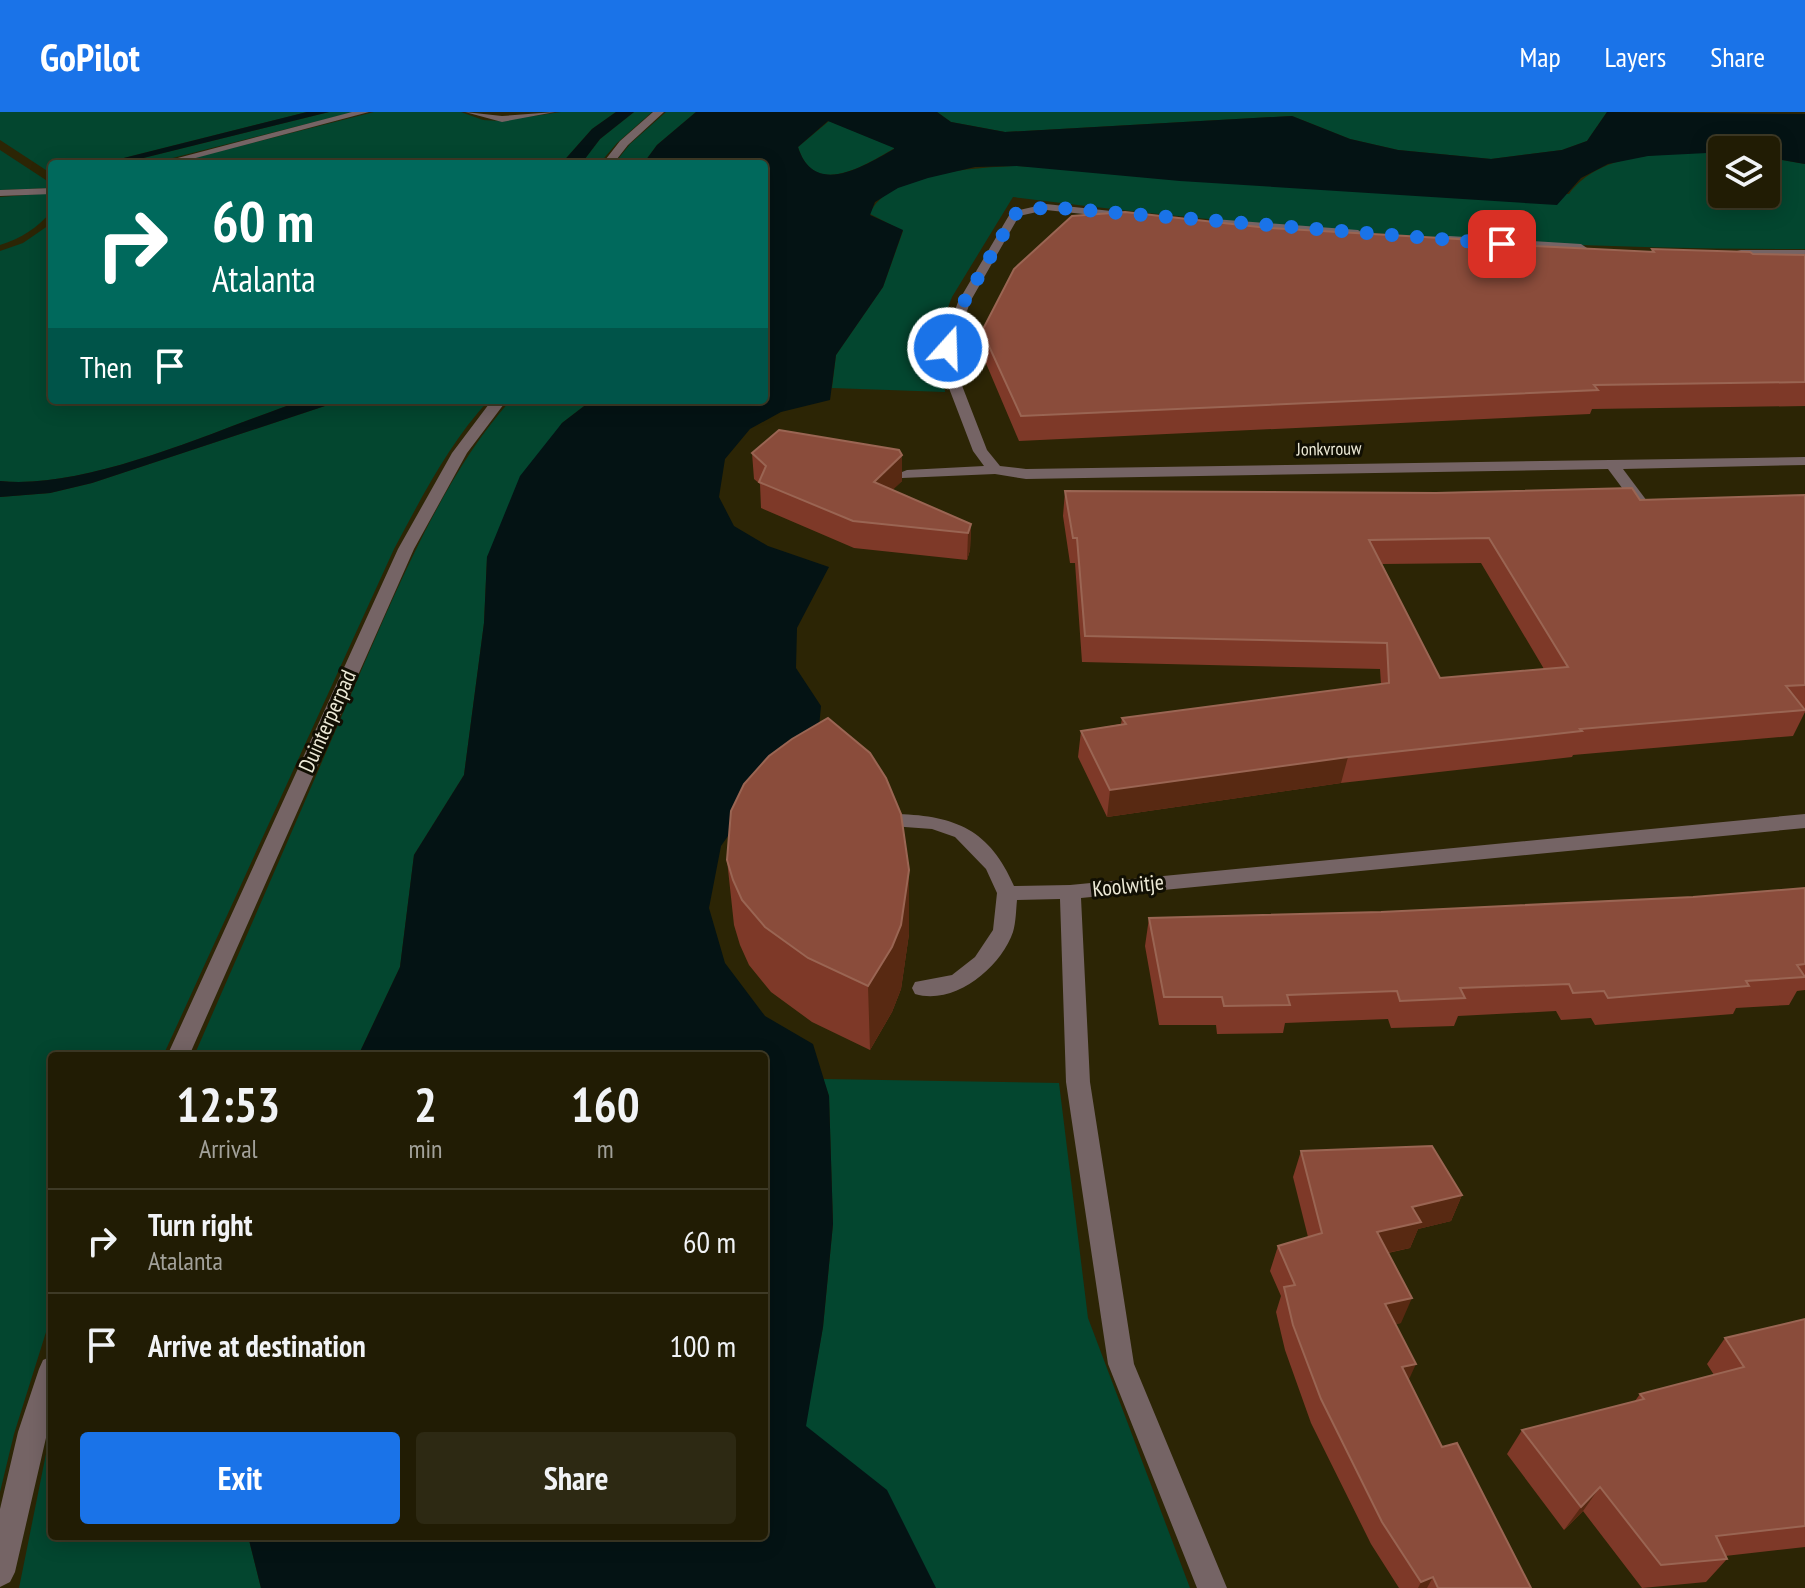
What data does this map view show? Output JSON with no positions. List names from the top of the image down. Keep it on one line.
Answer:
{"streets":{"street":["Jonkvrouw","Duinterperpad","Koolwitje"]},"page":{"header":"GoPilot","nav":["Map","Layers","Share"],"turn":["60 m","Atalanta"],"then":"Then","eta":["12:53","Arrival","2","min","160","m"],"list":[{"name":"Turn right","note":"Atalanta","value":"60 m"},{"name":"Arrive at destination","value":"100 m"}],"buttons":["Exit","Share"]}}
